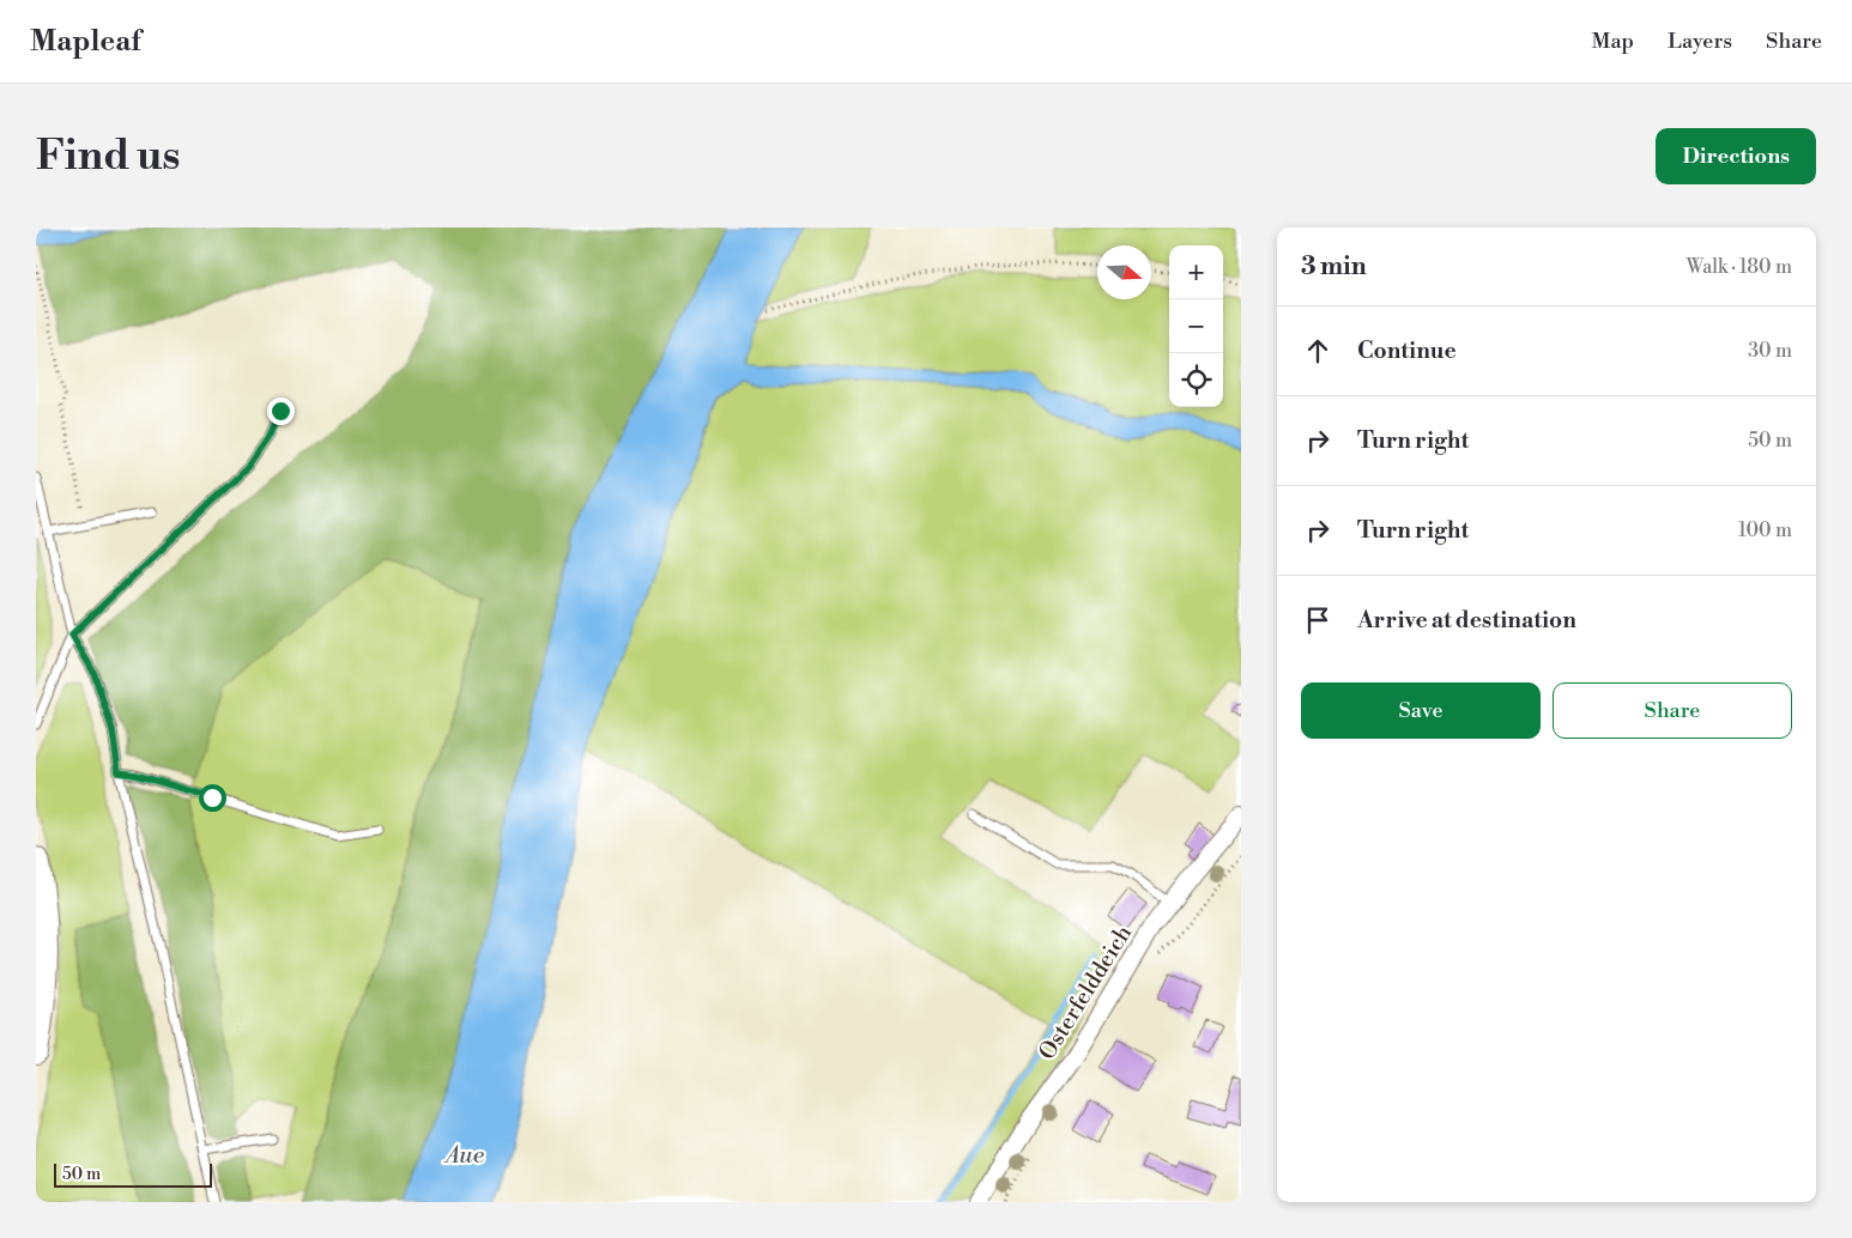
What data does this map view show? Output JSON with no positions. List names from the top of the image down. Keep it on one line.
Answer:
{"streets":{"street":["Osterfelddeich"]},"water":["Aue"],"scale_bar":"50 m","north":"right","page":{"header":"Mapleaf","nav":["Map","Layers","Share"],"buttons":["Directions",["Save","Share"]],"title":"Find us","heading":["3 min","Walk · 180 m"],"map_buttons":["+","−"],"list":[["Continue","30 m"],["Turn right","50 m"],["Turn right","100 m"],"Arrive at destination"],"scale":"50 m"}}
